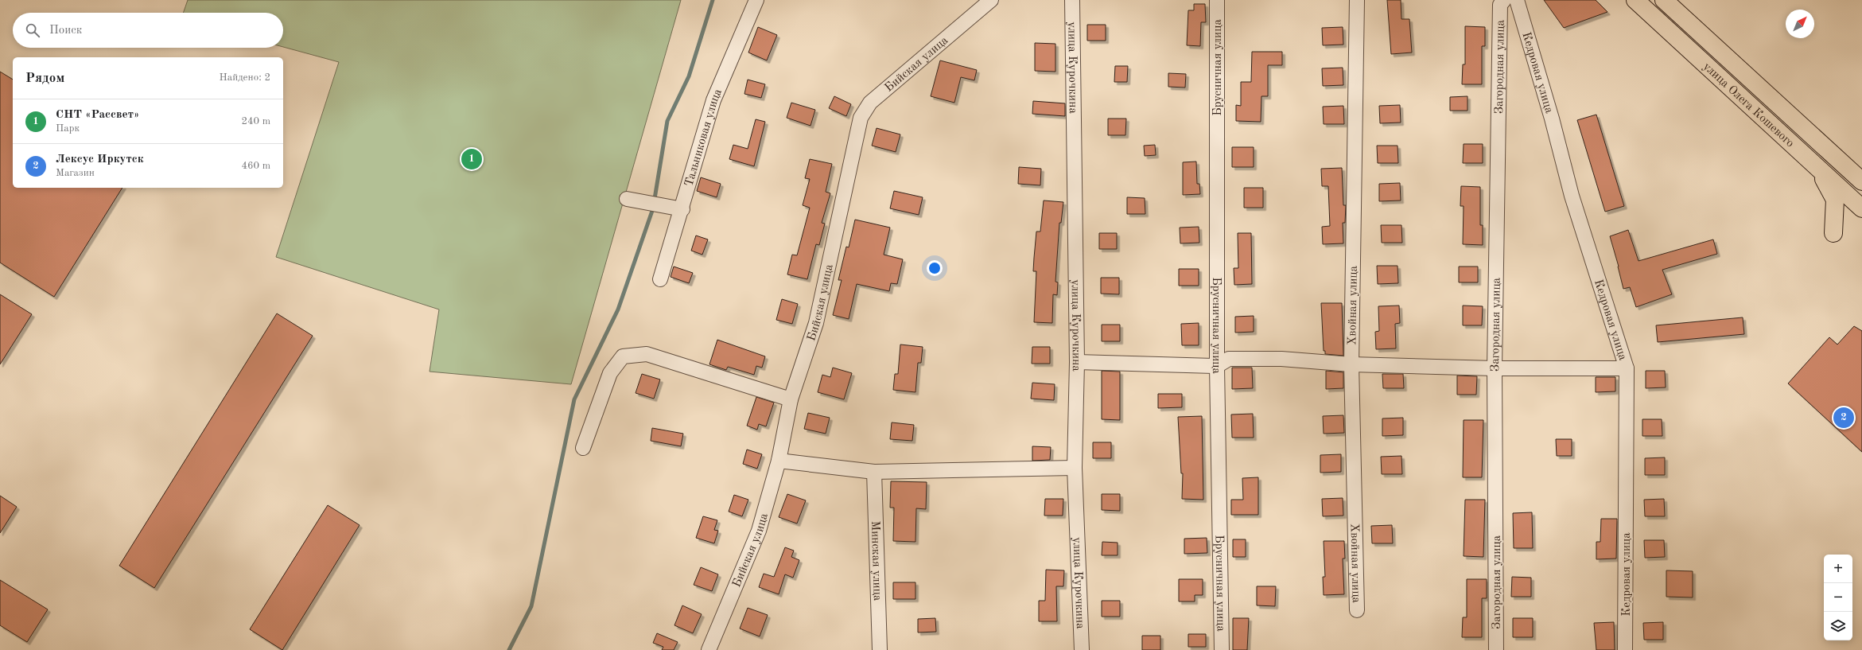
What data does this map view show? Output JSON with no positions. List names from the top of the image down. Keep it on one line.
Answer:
{"streets":{"main road":["улица Олега Кошевого"],"street":["Бийская улица","Загородная улица","улица Курочкина","Брусничная улица","Кедровая улица","Тальниковая улица","Хвойная улица","Минская улица"]},"north":"top right","page":{"search":"Поиск","heading":["Рядом","Найдено: 2"],"list":[{"mark":"1","name":"СНТ «Рассвет»","note":"Парк","value":"240 m"},{"mark":"2","name":"Лексус Иркутск","note":"Магазин","value":"460 m"}],"pins":["1","2"],"map_buttons":["+","−"]}}
